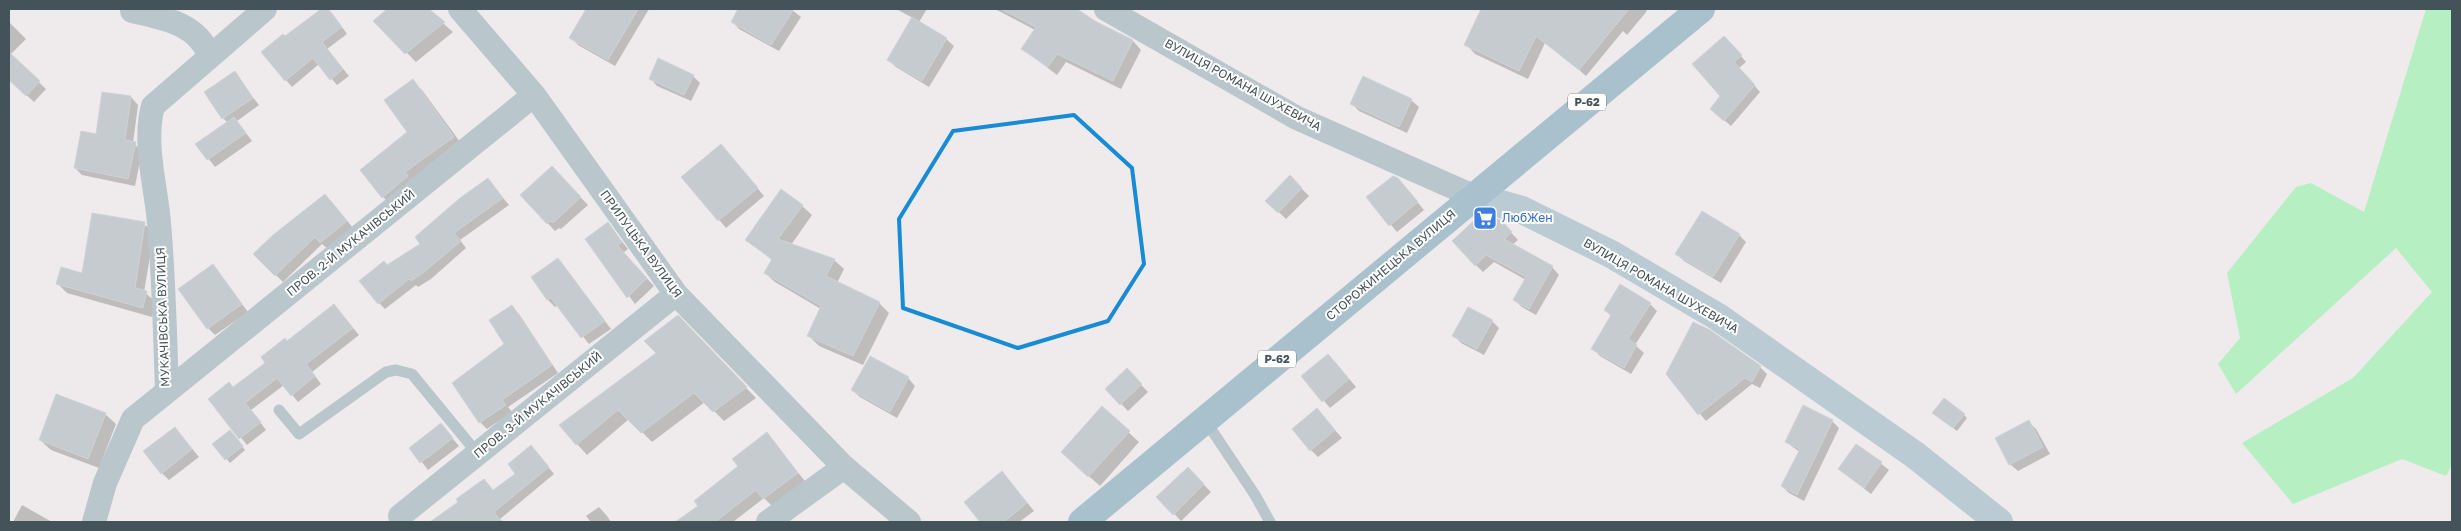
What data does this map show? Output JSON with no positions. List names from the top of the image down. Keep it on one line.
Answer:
{"streets":{"main road":["Р-62","СТОРОЖИНЕЦЬКА ВУЛИЦЯ"],"street":["ВУЛИЦЯ РОМАНА ШУХЕВИЧА","ПРОВ. 2-Й МУКАЧІВСЬКИЙ","ПРИЛУЦЬКА ВУЛИЦЯ","МУКАЧІВСЬКА ВУЛИЦЯ","ПРОВ. 3-Й МУКАЧІВСЬКИЙ"]},"crossings":[["ВУЛИЦЯ РОМАНА ШУХЕВИЧА","СТОРОЖИНЕЦЬКА ВУЛИЦЯ"],["ПРОВ. 2-Й МУКАЧІВСЬКИЙ","ПРИЛУЦЬКА ВУЛИЦЯ"],["ПРОВ. 2-Й МУКАЧІВСЬКИЙ","МУКАЧІВСЬКА ВУЛИЦЯ"],["ПРИЛУЦЬКА ВУЛИЦЯ","ПРОВ. 3-Й МУКАЧІВСЬКИЙ"]],"places":{"supermarket":["ЛюбЖен"]}}
